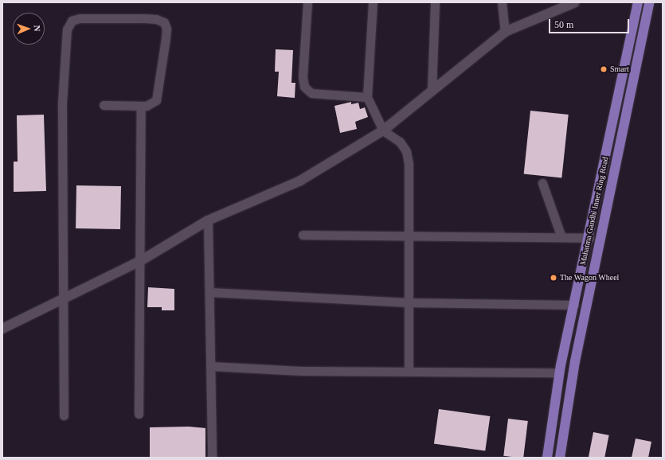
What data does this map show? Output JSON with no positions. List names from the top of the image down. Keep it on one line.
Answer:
{"streets":{"main road":["Mahatma Gandhi Inner Ring Road"]},"places":["Smart","The Wagon Wheel"],"scale_bar":"50 m","north":"right"}
